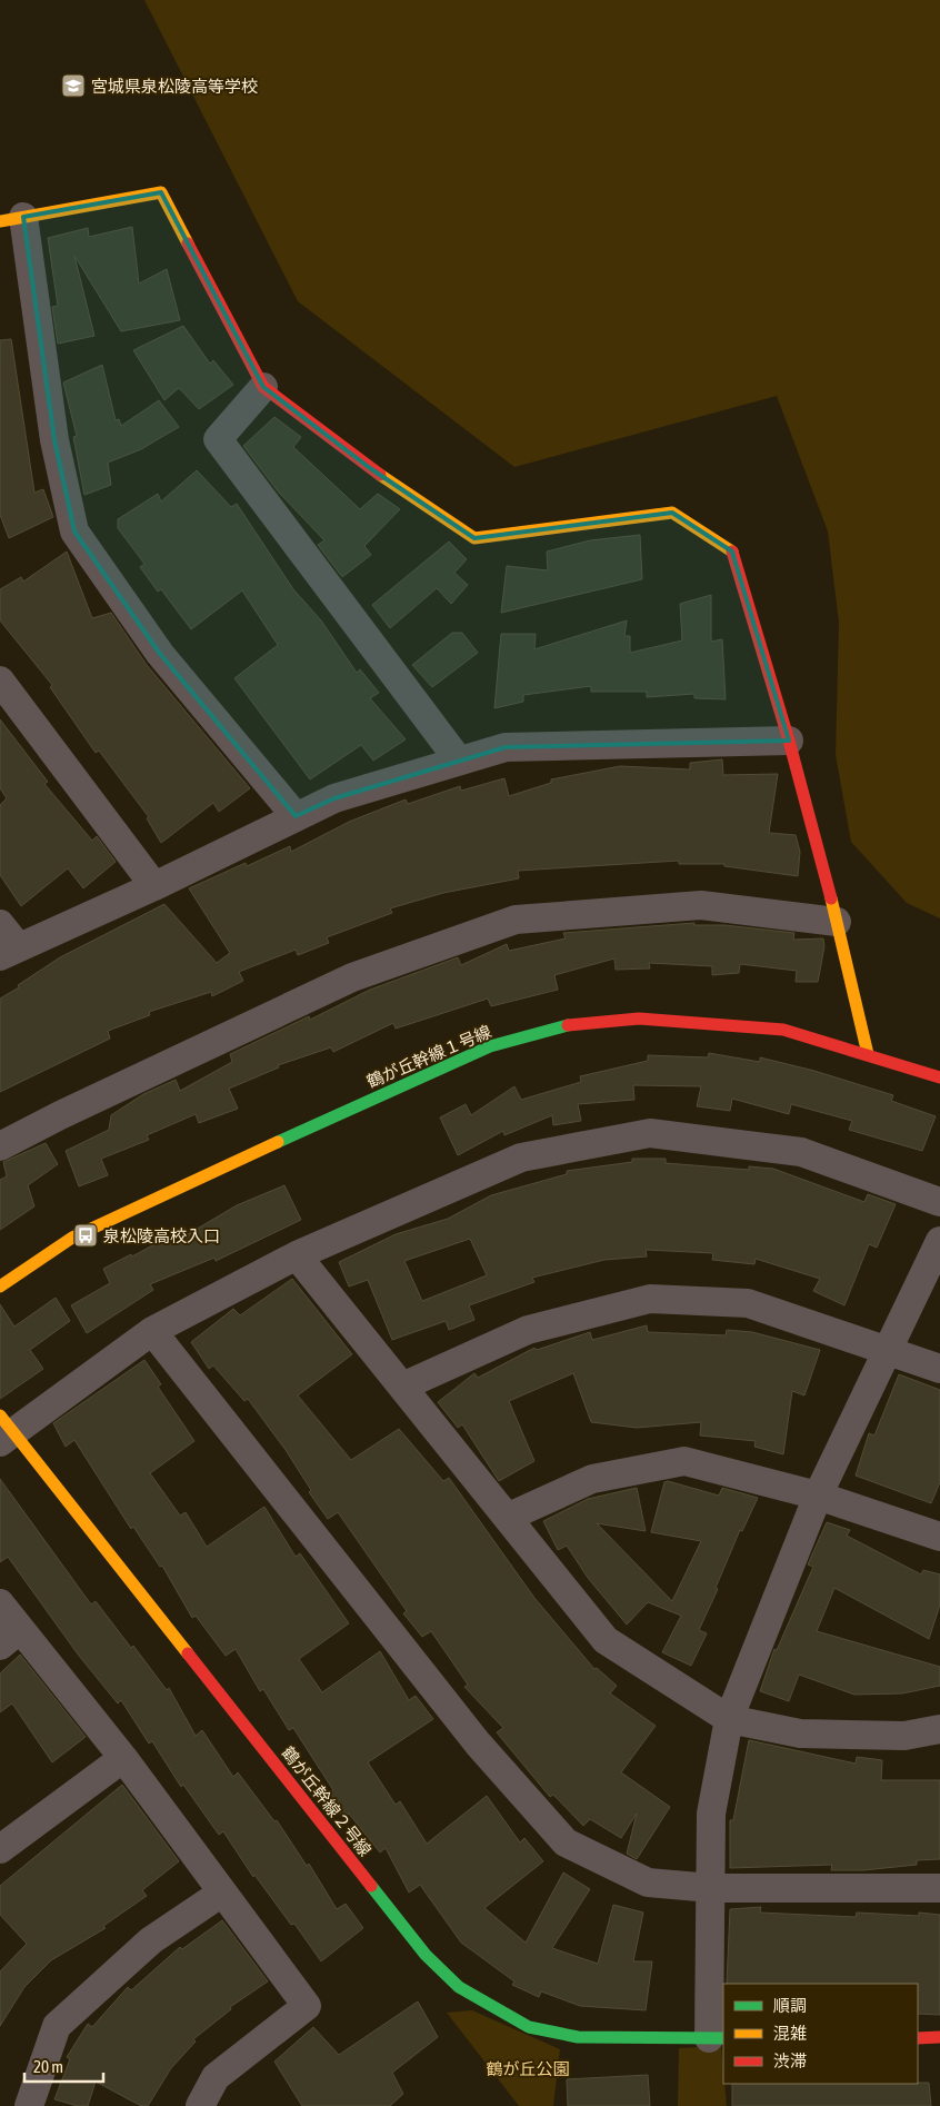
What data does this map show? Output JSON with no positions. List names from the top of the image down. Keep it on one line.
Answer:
{"streets":{"street":["鶴が丘幹線１号線","鶴が丘幹線２号線"]},"parks":["鶴が丘公園"],"places":{"school or university":["宮城県泉松陵高等学校"],"bus stop":["泉松陵高校入口"]},"legend":["順調","混雑","渋滞"],"scale_bar":"20 m"}
